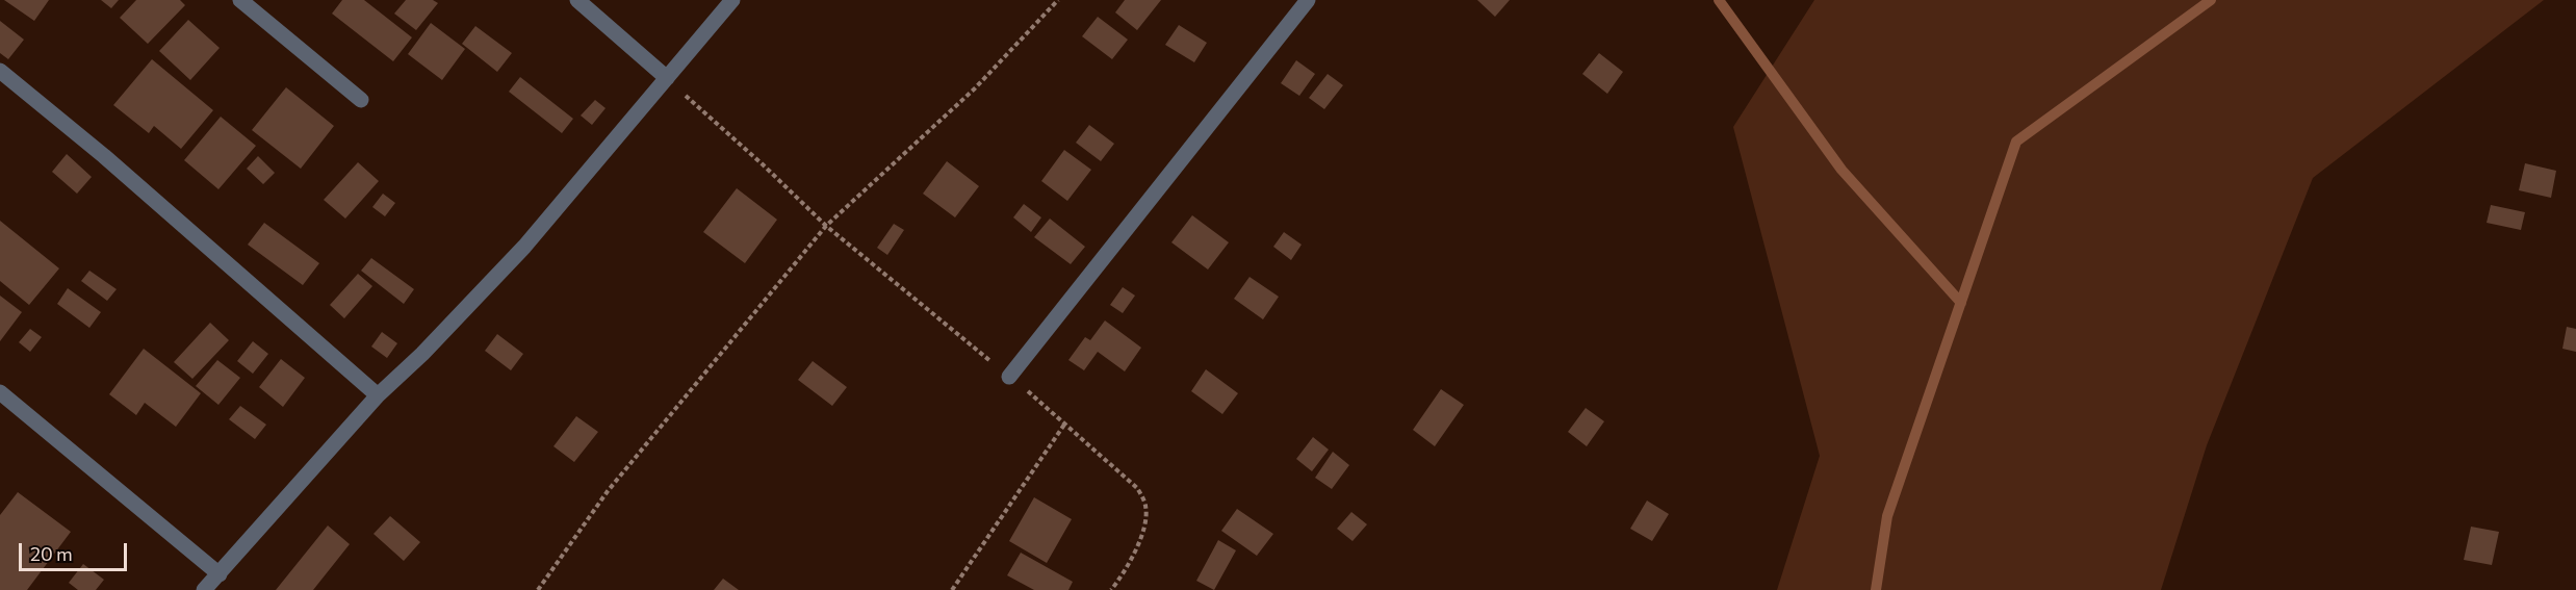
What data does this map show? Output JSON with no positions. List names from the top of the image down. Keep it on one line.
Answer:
{"scale_bar":"20 m"}
